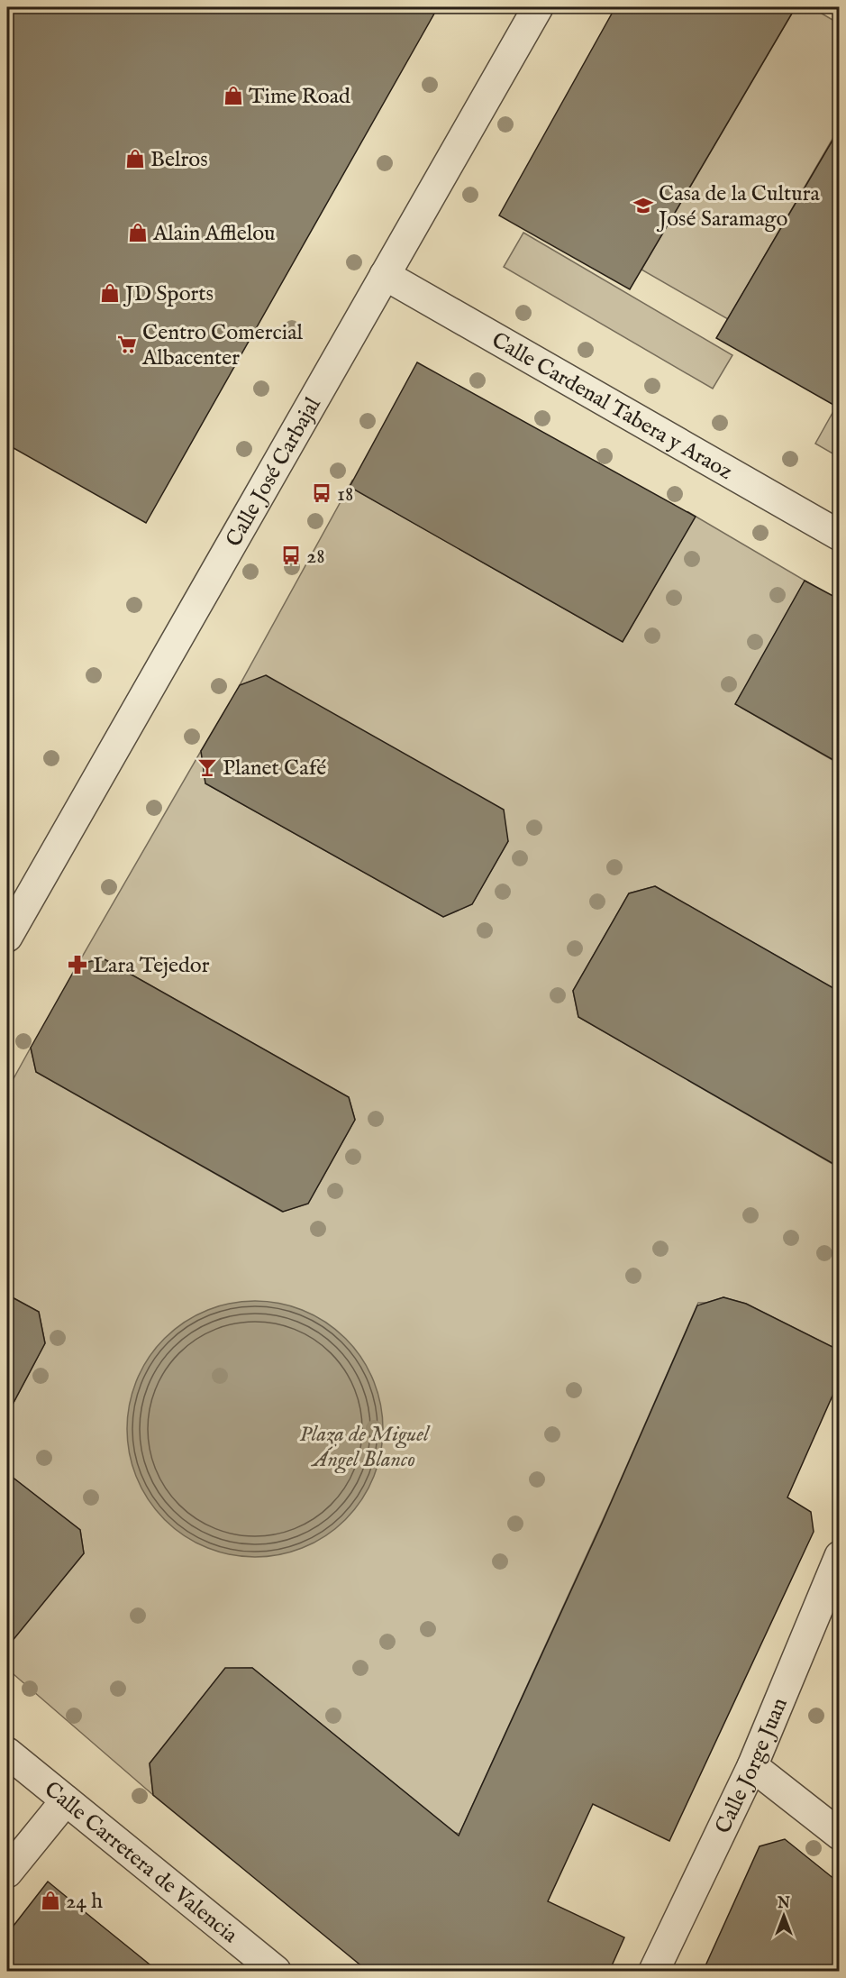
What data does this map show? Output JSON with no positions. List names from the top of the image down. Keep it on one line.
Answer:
{"streets":{"street":["Calle Cardenal Tabera y Araoz","Calle José Carbajal","Calle Jorge Juan","Calle Carretera de Valencia"]},"crossings":[["Calle Cardenal Tabera y Araoz","Calle José Carbajal"]],"parks":["Plaza de Miguel Ángel Blanco"],"places":{"shop":["Time Road","Belros","Alain Afflelou","JD Sports","24 h"],"school or university":["Casa de la Cultura José Saramago"],"supermarket":["Centro Comercial Albacenter"],"bus stop":["18","28"],"bar":["Planet Café"],"pharmacy":["Lara Tejedor"]},"north":"top"}
